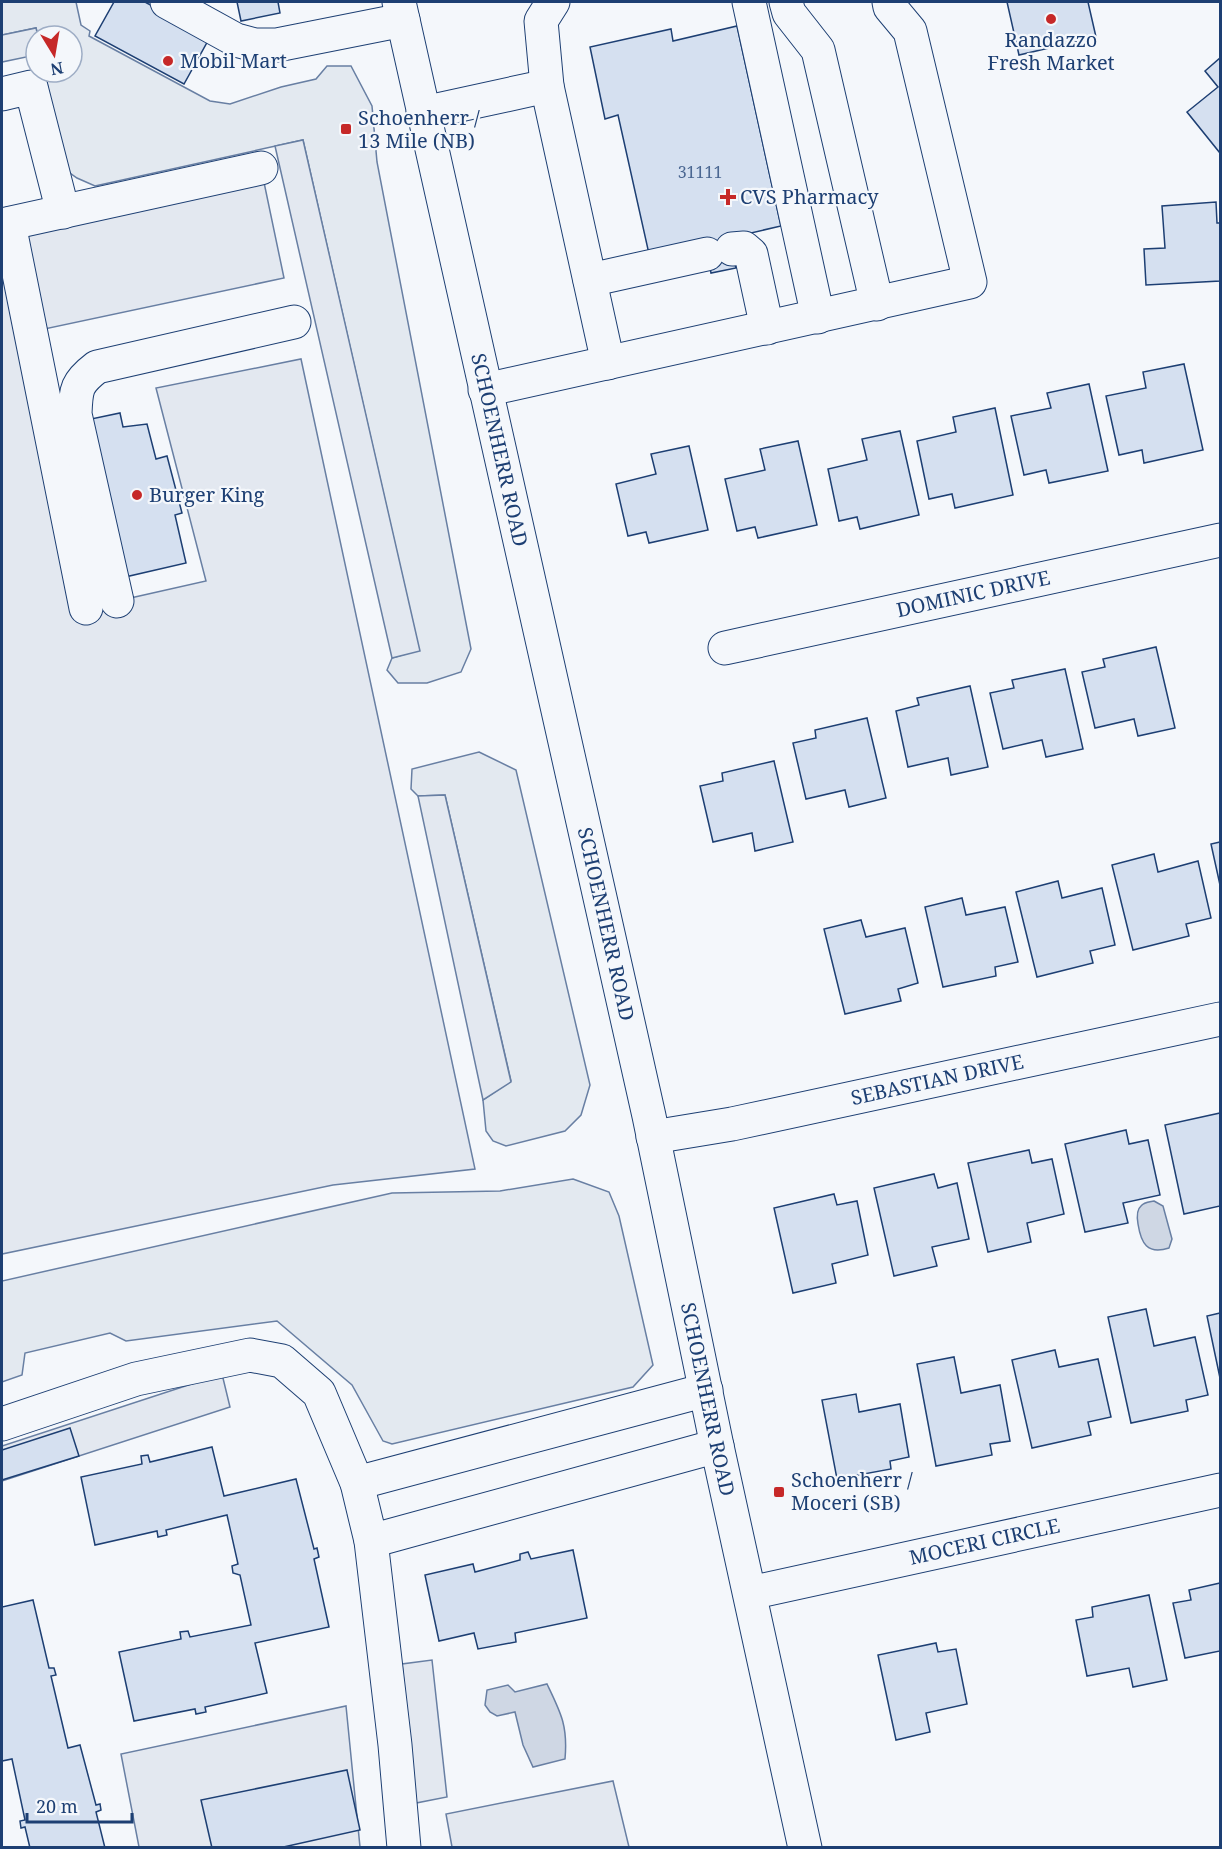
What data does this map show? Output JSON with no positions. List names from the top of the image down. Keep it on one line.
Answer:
{"streets":{"street":["SCHOENHERR ROAD","DOMINIC DRIVE","SEBASTIAN DRIVE","MOCERI CIRCLE"]},"crossings":[["SCHOENHERR ROAD","SEBASTIAN DRIVE"],["SCHOENHERR ROAD","MOCERI CIRCLE"]],"places":{"other":["Randazzo Fresh Market","Mobil Mart","Burger King"],"transit":["Schoenherr / 13 Mile (NB)","Schoenherr / Moceri (SB)"],"health":["CVS Pharmacy"]},"house_numbers":["31111"],"scale_bar":"20 m","north":"bottom"}
